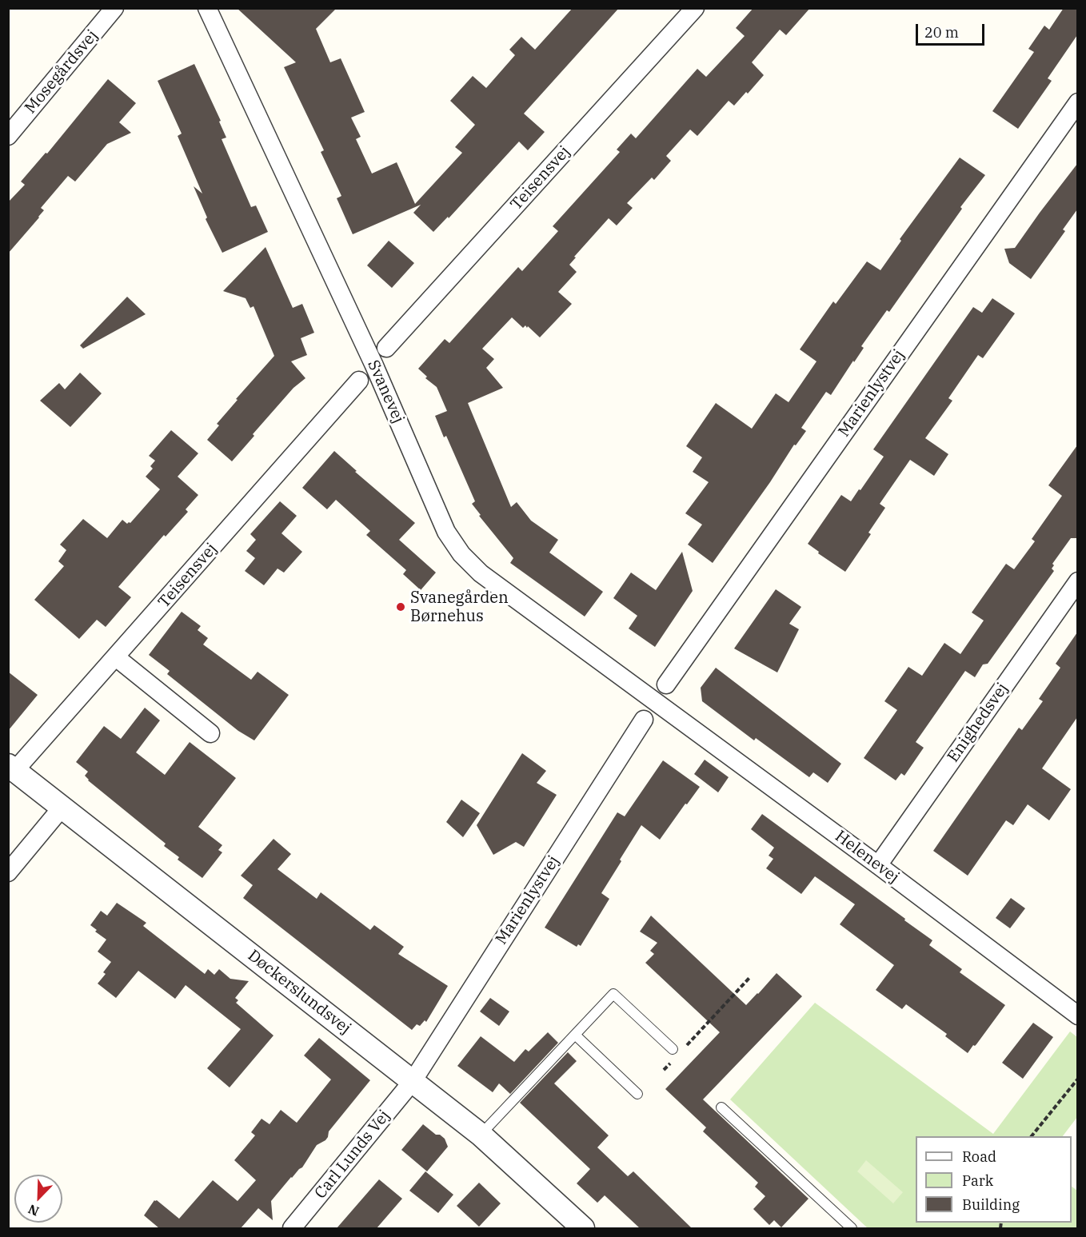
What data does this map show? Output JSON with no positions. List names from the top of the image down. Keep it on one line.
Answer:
{"streets":{"street":["Mosegårdsvej","Teisensvej","Svanevej","Marienlystvej","Enighedsvej","Helenevej","Døckerslundsvej","Carl Lunds Vej"]},"crossings":[["Teisensvej","Døckerslundsvej"],["Svanevej","Helenevej"],["Marienlystvej","Døckerslundsvej"],["Marienlystvej","Carl Lunds Vej"],["Enighedsvej","Helenevej"],["Døckerslundsvej","Carl Lunds Vej"]],"places":["Svanegården Børnehus"],"legend":["Road","Park","Building"],"scale_bar":"20 m","north":"bottom left"}
